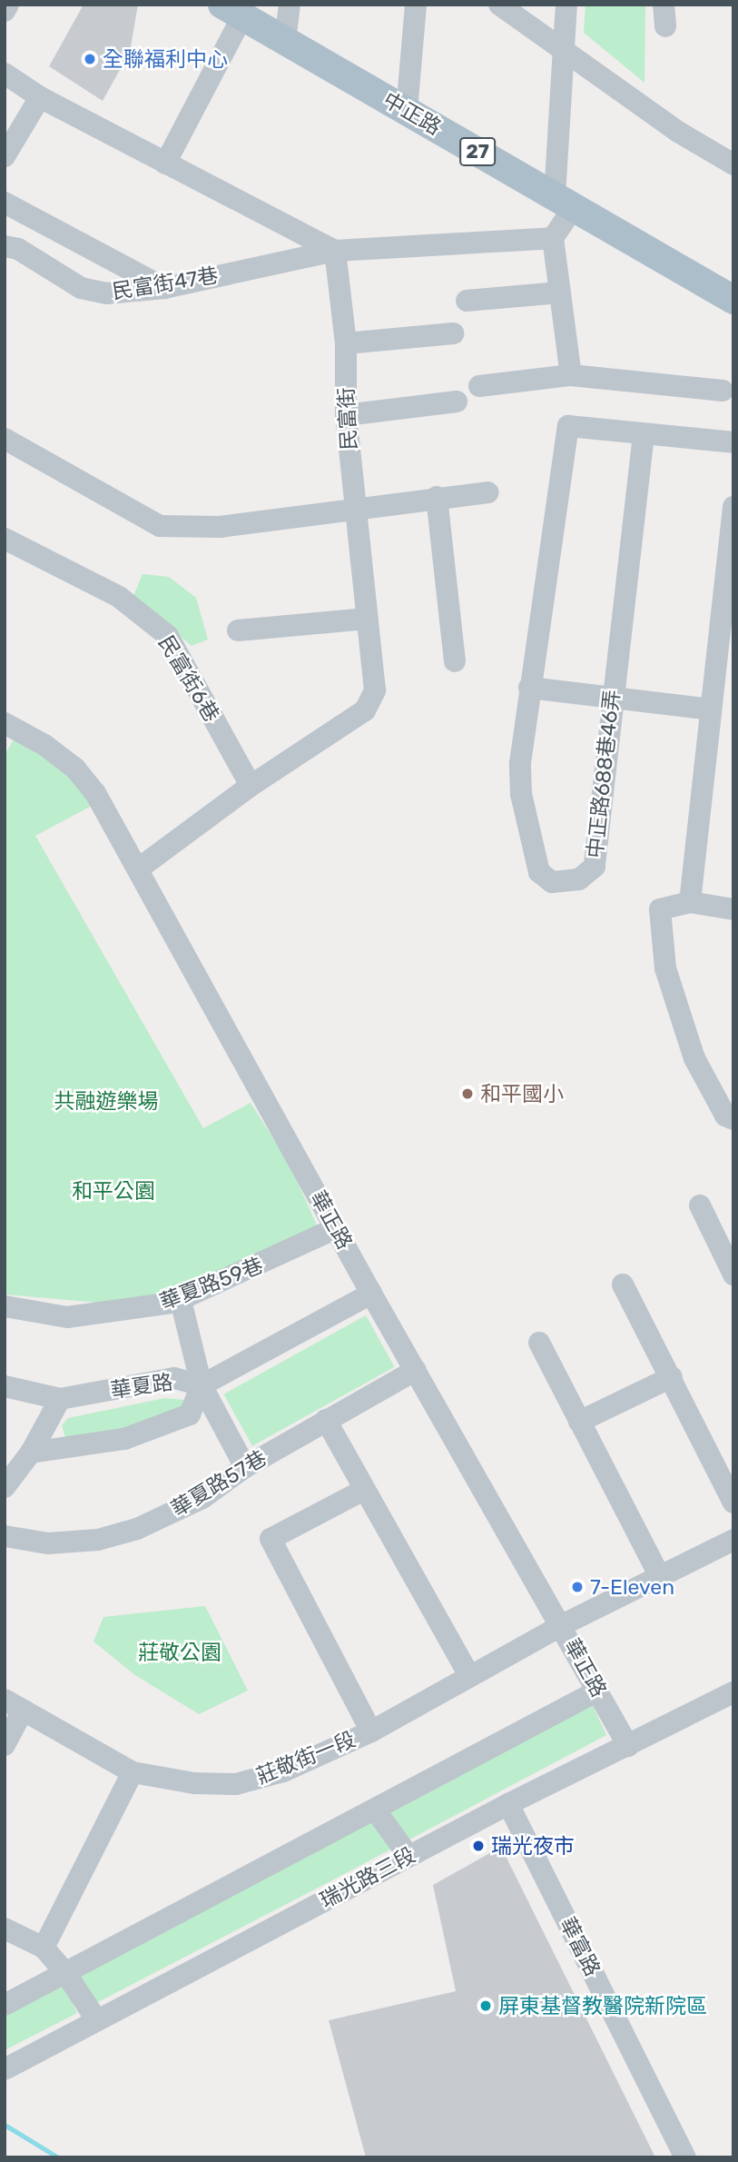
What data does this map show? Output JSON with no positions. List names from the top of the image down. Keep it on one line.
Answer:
{"streets":{"main road":["中正路","27"],"street":["民富街47巷","民富街","民富街6巷","中正路688巷46弄","華正路","華夏路59巷","華夏路","華夏路57巷","莊敬街一段","瑞光路三段","華富路"]},"crossings":[["民富街47巷","民富街"],["民富街","民富街6巷"],["民富街","華正路"],["華正路","華夏路59巷"],["華正路","華夏路"],["華正路","華夏路57巷"],["華正路","莊敬街一段"],["華正路","瑞光路三段"],["瑞光路三段","華富路"]],"parks":["共融遊樂場","和平公園","莊敬公園"],"places":["全聯福利中心","和平國小","7-Eleven","瑞光夜市","屏東基督教醫院新院區"]}
